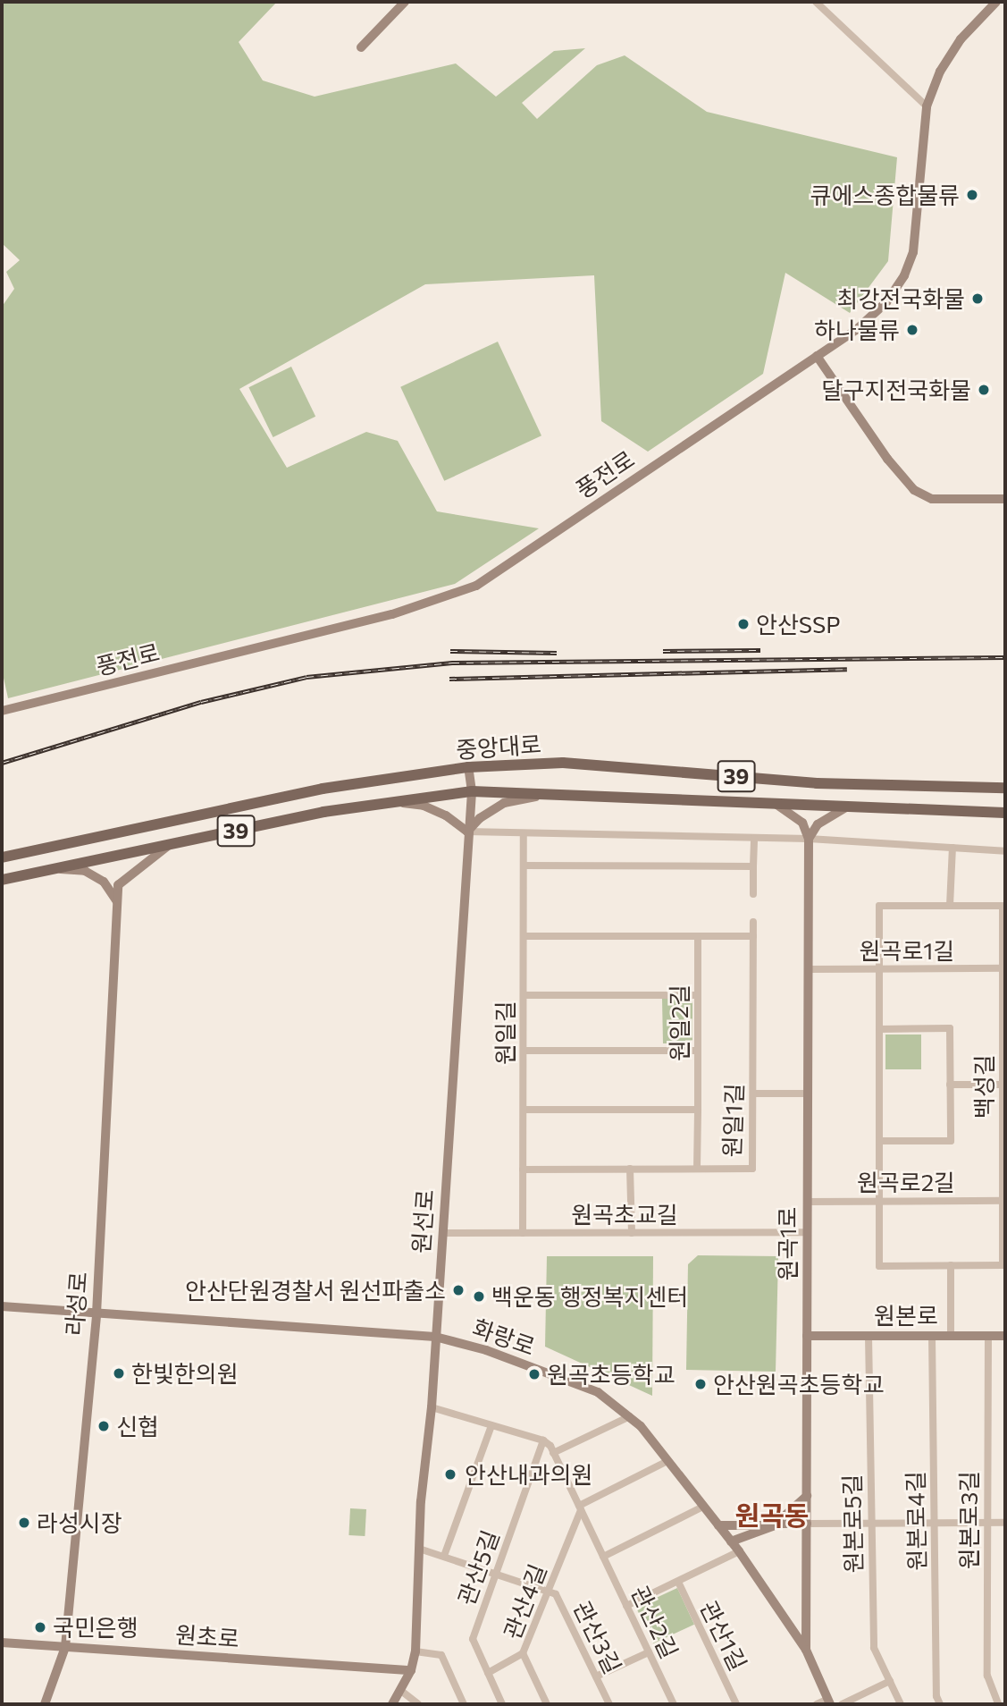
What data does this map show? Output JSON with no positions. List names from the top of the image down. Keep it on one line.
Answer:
{"streets":{"main road":["중앙대로","39"],"street":["풍전로","원곡로1길","원일2길","원일길","백성길","원일1길","원곡로2길","원곡초교길","원선로","원곡1로","라성로","원본로","화랑로","원본로3길","원본로4길","원본로5길","관산5길","관산4길","관산2길","관산1길","원초로","관산3길"]},"crossings":[["중앙대로","원선로"],["39","원선로"],["원곡로1길","백성길"],["원곡로1길","원곡1로"],["원일2길","원일1길"],["원일길","원일1길"],["원일길","원곡초교길"],["백성길","원곡로2길"],["원곡로2길","원곡1로"],["원곡초교길","원선로"],["원곡초교길","원곡1로"],["원선로","화랑로"],["원선로","원초로"],["원곡1로","원본로"],["원곡1로","화랑로"],["라성로","화랑로"],["라성로","원초로"],["원본로","원본로3길"],["원본로","원본로4길"],["원본로","원본로5길"],["화랑로","관산1길"],["관산5길","관산2길"],["관산4길","관산2길"],["관산4길","관산3길"],["관산2길","관산1길"]],"districts":["원곡동"],"places":["큐에스종합물류","최강전국화물","하나물류","달구지전국화물","안산SSP","안산단원경찰서 원선파출소","백운동 행정복지센터","한빛한의원","원곡초등학교","안산원곡초등학교","신협","안산내과의원","라성시장","국민은행"]}
